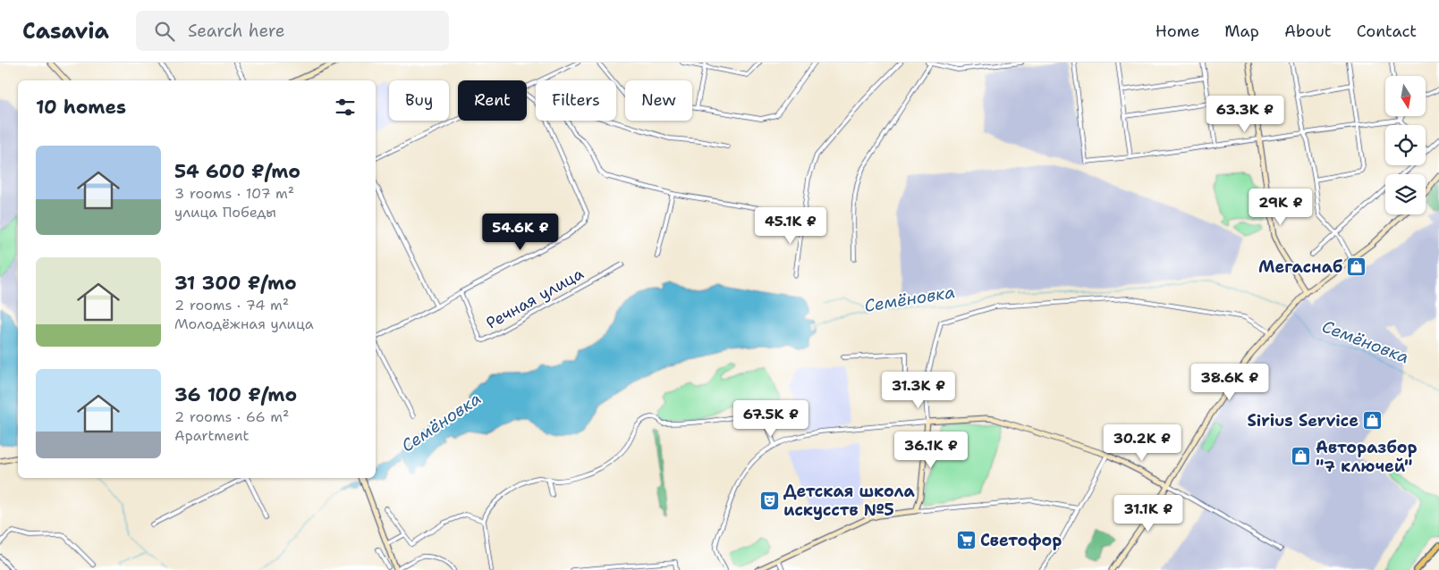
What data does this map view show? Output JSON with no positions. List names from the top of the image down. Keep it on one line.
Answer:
{"streets":{"street":["Речная улица"]},"water":["Семёновка"],"places":{"shop":["Мегаснаб","Sirius Service","Авторазбор \"7 ключей\""],"theatre":["Детская школа искусств №5"],"supermarket":["Светофор"]},"north":"bottom","page":{"header":"Casavia","search":"Search here","nav":["Home","Map","About","Contact"],"chip":["Buy","Rent","Filters","New"],"heading":"10 homes","price":["63.3K ₽","29K ₽","45.1K ₽","54.6K ₽","38.6K ₽","31.3K ₽","67.5K ₽","30.2K ₽","36.1K ₽","31.1K ₽"],"list":[{"name":"54 600 ₽/mo","note":"3 rooms · 107 m² · улица Победы"},{"name":"31 300 ₽/mo","note":"2 rooms · 74 m² · Молодёжная улица"},{"name":"36 100 ₽/mo","note":"2 rooms · 66 m² · Apartment"}]}}
